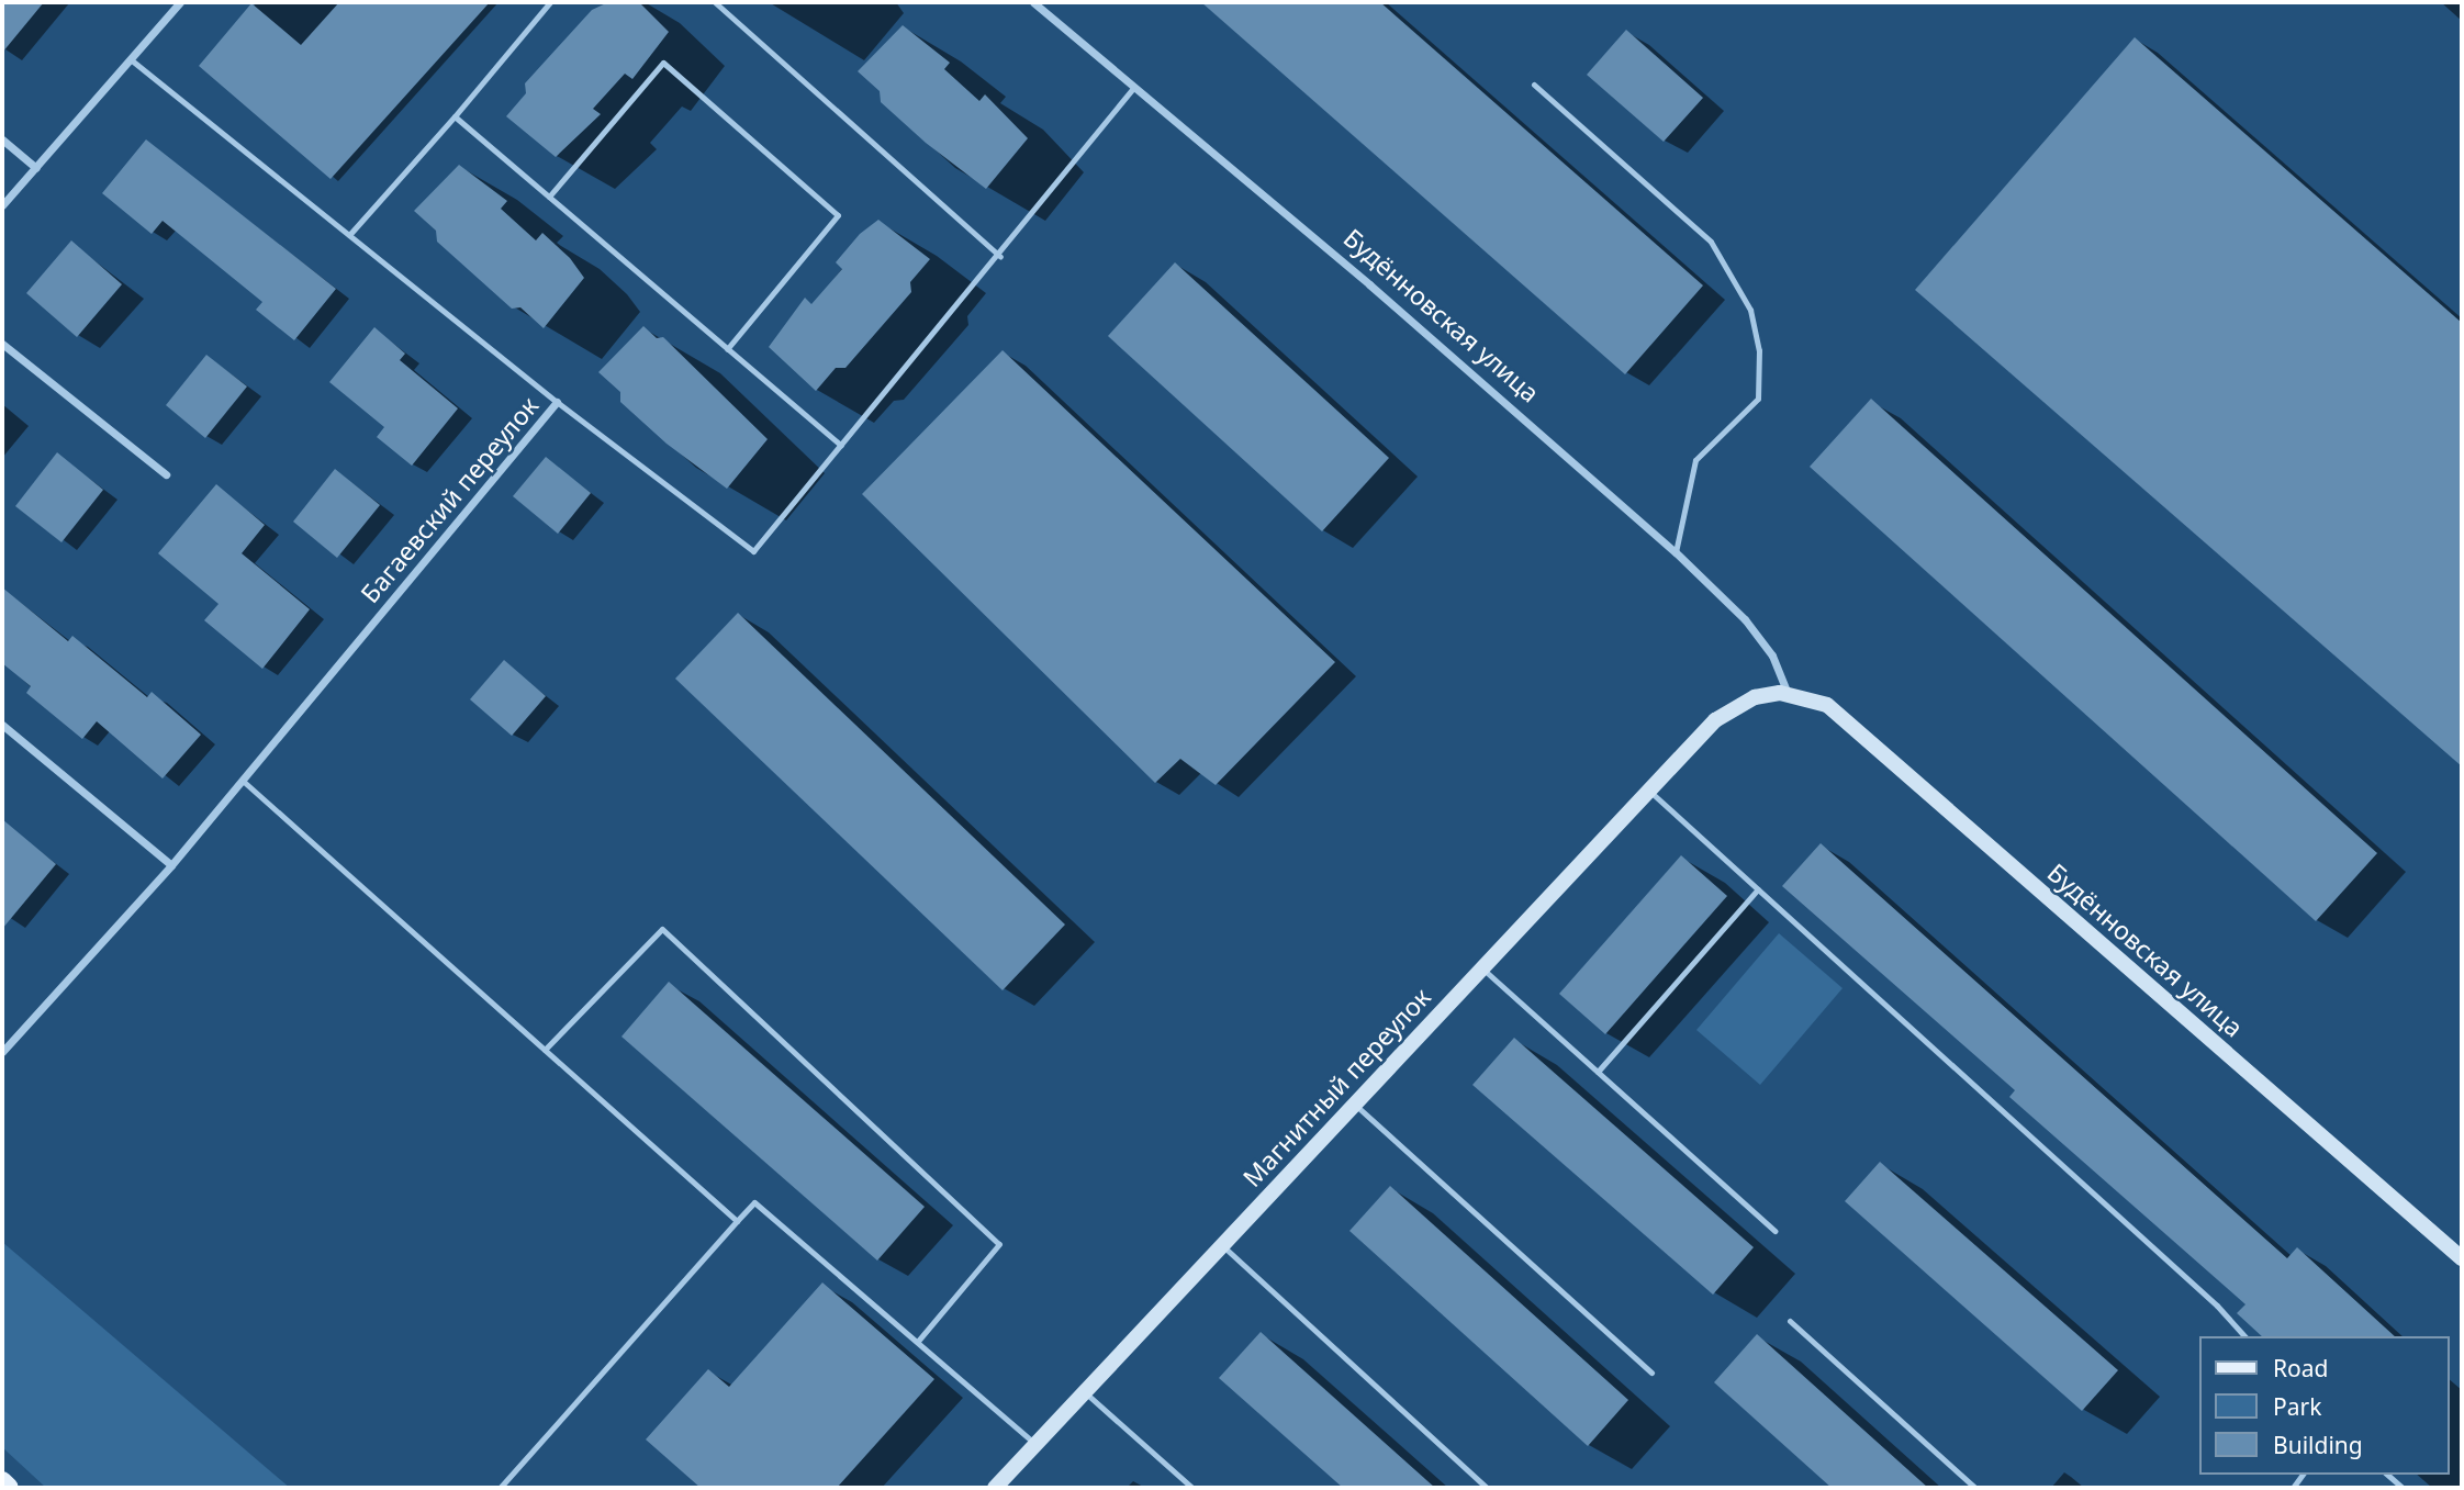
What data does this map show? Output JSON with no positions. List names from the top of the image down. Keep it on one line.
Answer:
{"streets":{"main road":["Будённовская улица","Магнитный переулок"],"street":["Багаевский переулок"]},"crossings":[["Будённовская улица","Магнитный переулок"]],"legend":["Road","Park","Building"]}
